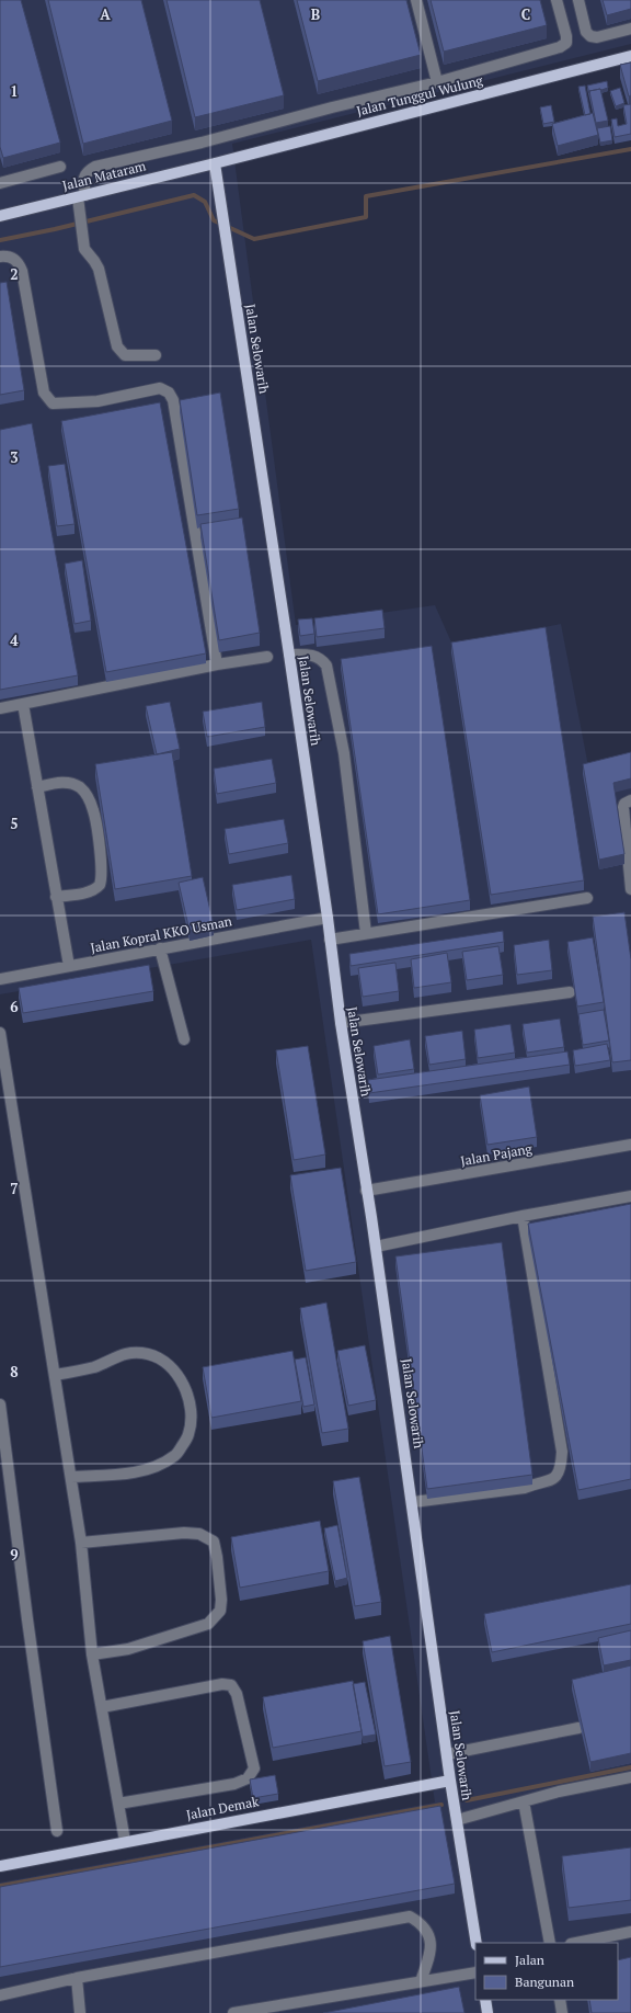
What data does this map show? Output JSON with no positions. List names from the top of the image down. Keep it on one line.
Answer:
{"streets":{"main road":["Jalan Tunggul Wulung","Jalan Mataram","Jalan Selowarih","Jalan Demak"],"street":["Jalan Kopral KKO Usman","Jalan Pajang"]},"crossings":[["Jalan Tunggul Wulung","Jalan Mataram"],["Jalan Tunggul Wulung","Jalan Selowarih"],["Jalan Mataram","Jalan Selowarih"],["Jalan Selowarih","Jalan Kopral KKO Usman"],["Jalan Selowarih","Jalan Pajang"],["Jalan Selowarih","Jalan Demak"]],"legend":["Jalan","Bangunan"],"grid":{"columns":["A","B","C"],"rows":["1","2","3","4","5","6","7","8","9"]}}
